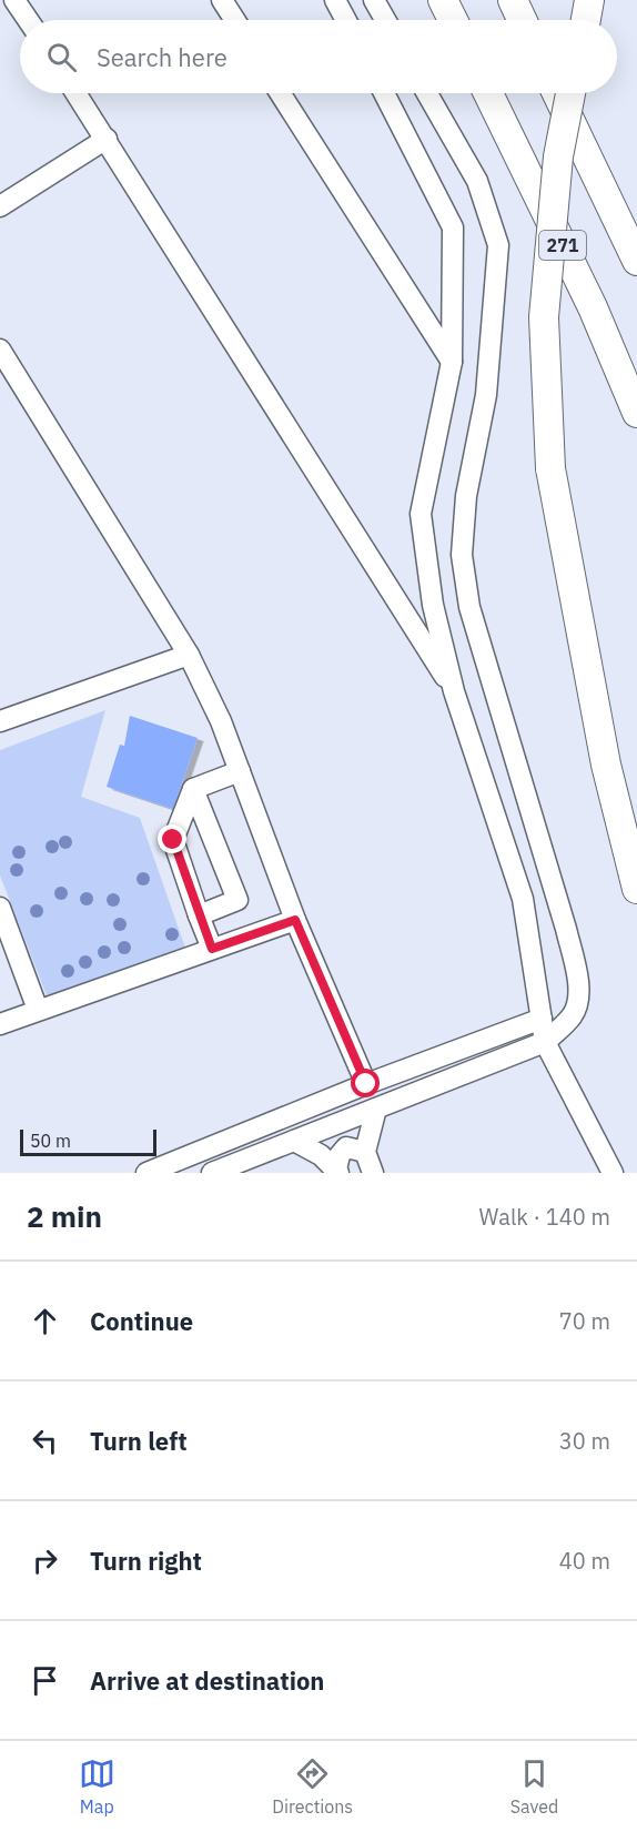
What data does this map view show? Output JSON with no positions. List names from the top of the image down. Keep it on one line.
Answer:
{"streets":{"highway":["271"]},"scale_bar":"50 m","page":{"search":"Search here","scale":"50 m","heading":["2 min","Walk · 140 m"],"list":[["Continue","70 m"],["Turn left","30 m"],["Turn right","40 m"],"Arrive at destination"],"nav":["Map","Directions","Saved"]}}
